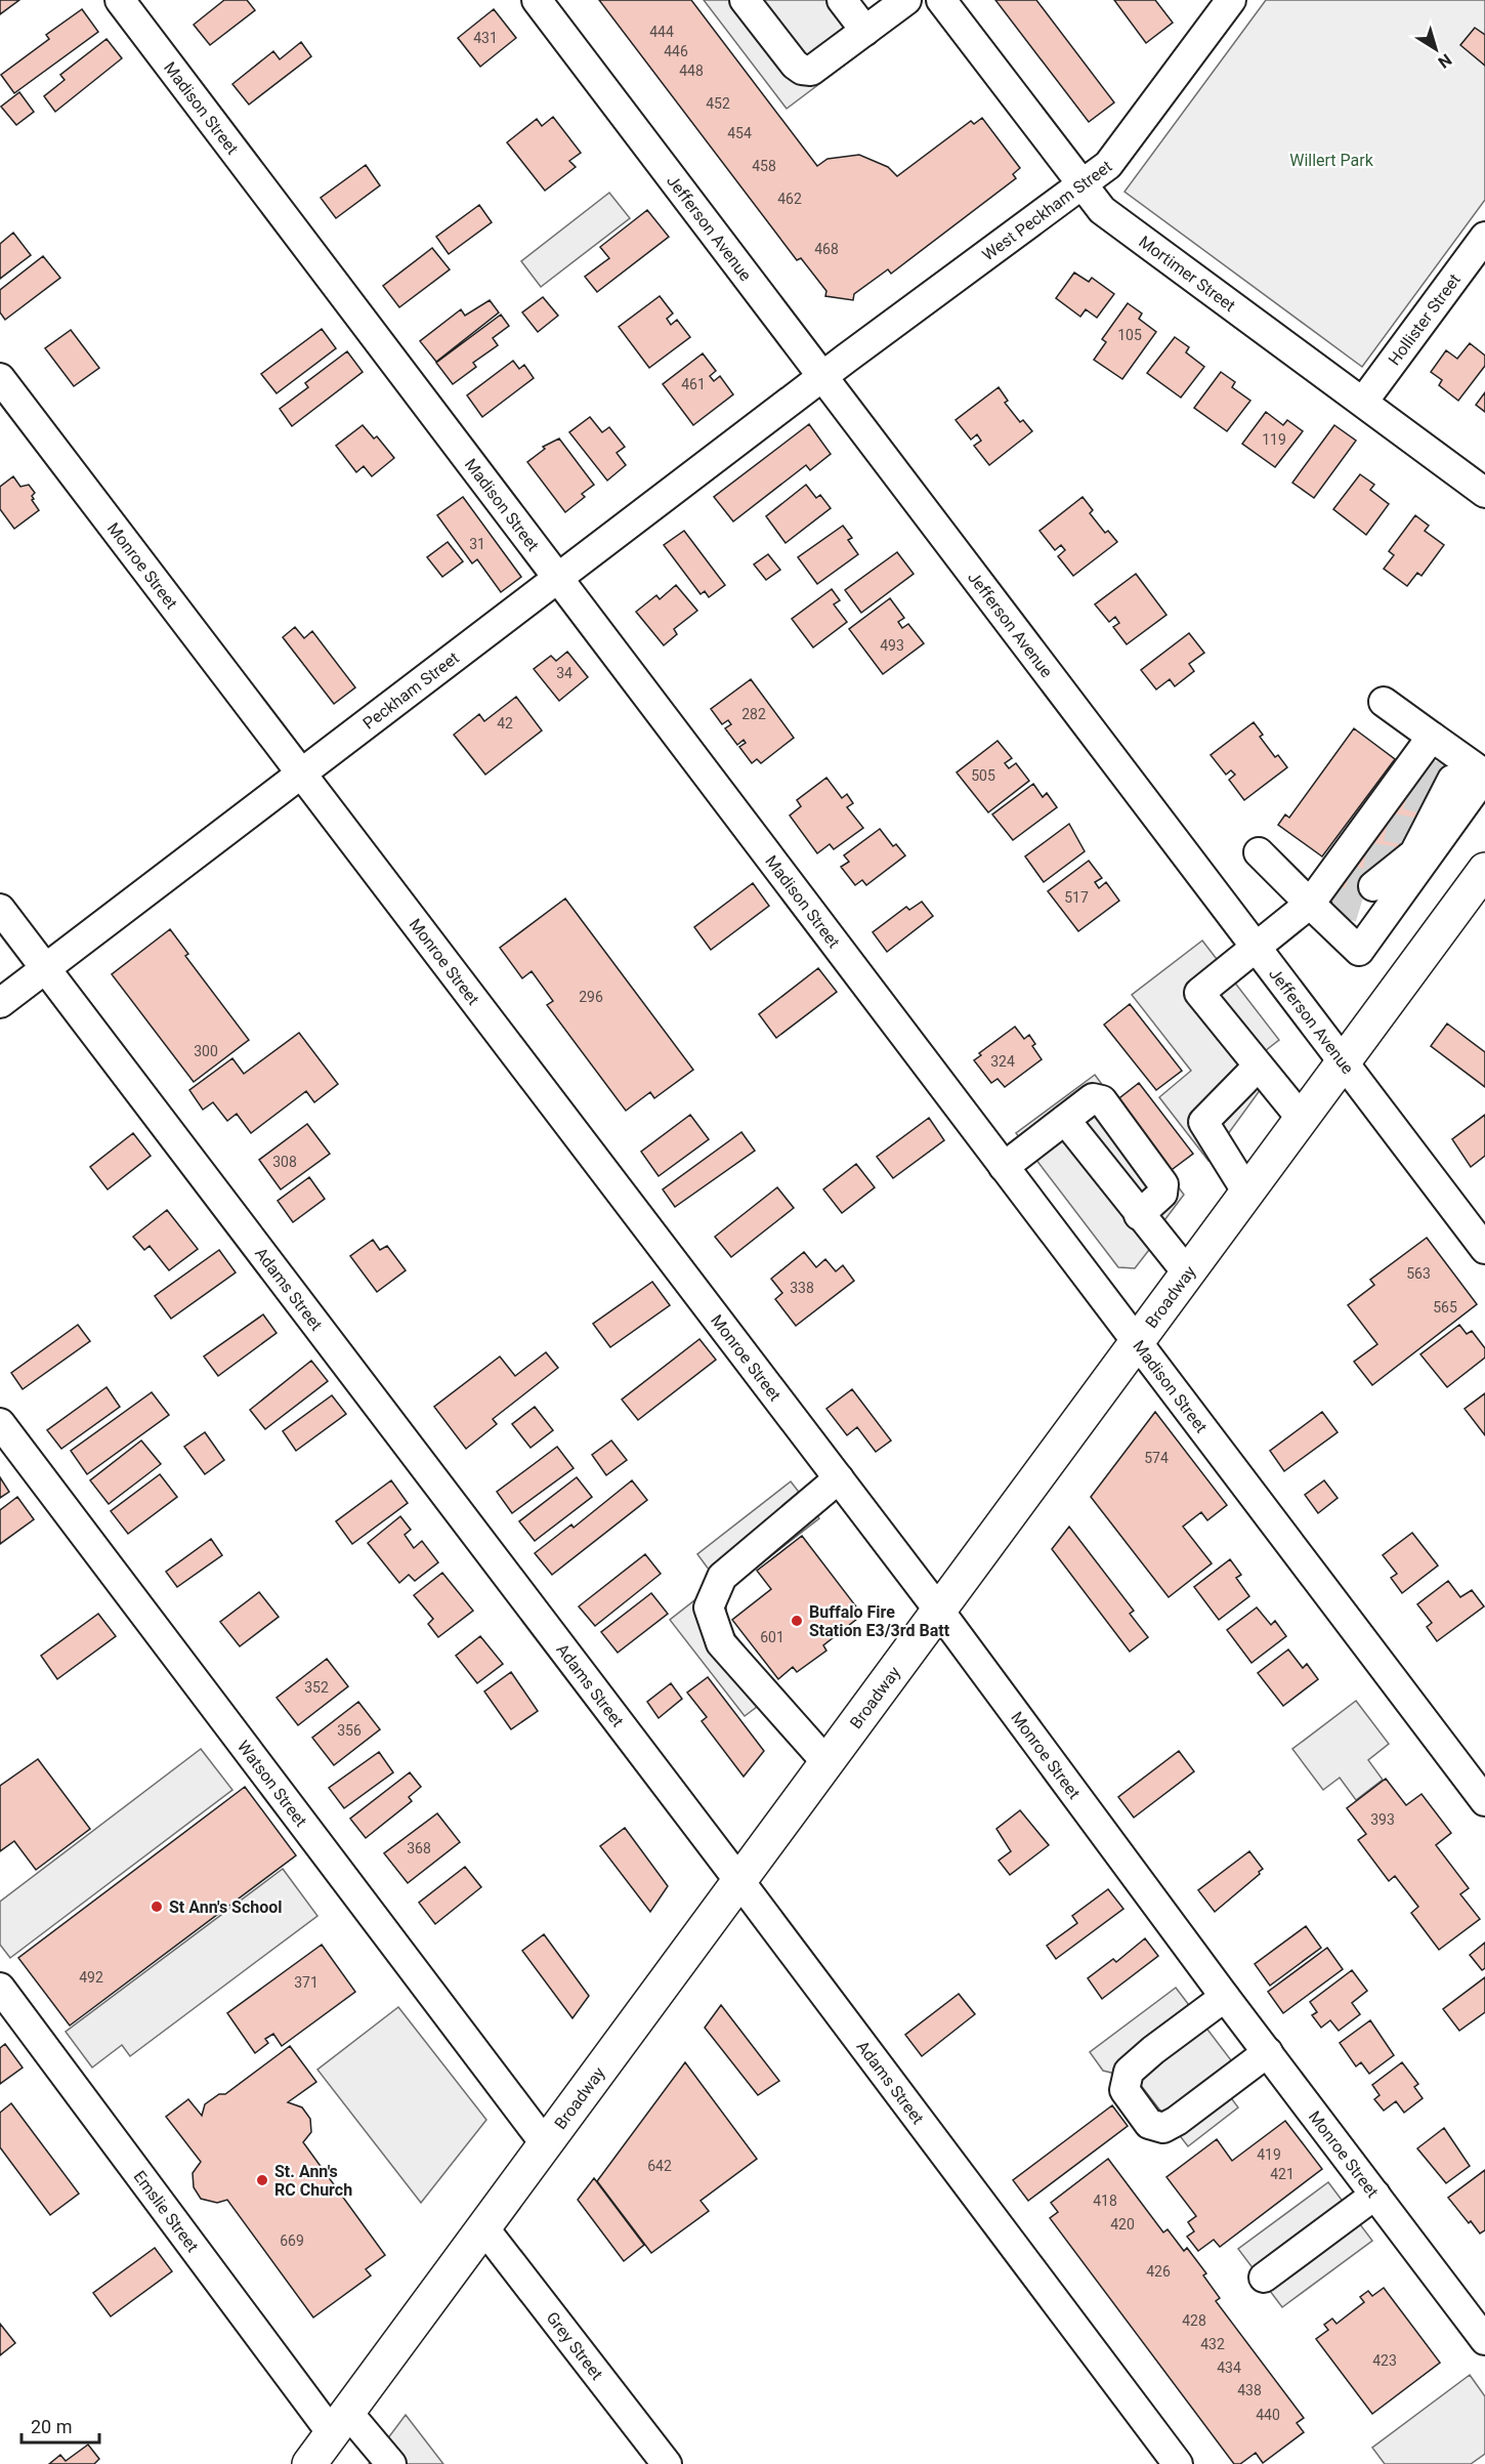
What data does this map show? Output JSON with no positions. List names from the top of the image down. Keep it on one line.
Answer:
{"streets":{"main road":["Broadway"],"street":["Madison Street","West Peckham Street","Jefferson Avenue","Mortimer Street","Hollister Street","Monroe Street","Peckham Street","Adams Street","Watson Street","Emslie Street","Grey Street"]},"crossings":[["Madison Street","Peckham Street"],["Madison Street","Broadway"],["West Peckham Street","Jefferson Avenue"],["West Peckham Street","Mortimer Street"],["West Peckham Street","Peckham Street"],["Jefferson Avenue","Peckham Street"],["Jefferson Avenue","Broadway"],["Mortimer Street","Hollister Street"],["Monroe Street","Peckham Street"],["Monroe Street","Broadway"],["Peckham Street","Adams Street"],["Adams Street","Broadway"],["Broadway","Watson Street"],["Broadway","Emslie Street"],["Broadway","Grey Street"]],"parks":["Willert Park"],"places":["Buffalo Fire Station E3/3rd Batt","St Ann's School","St. Ann's RC Church"],"house_numbers":["444","431","446","448","452","454","458","462","468","105","461","119","31","493","34","282","42","505","517","296","300","324","308","563","338","565","574","601","352","356","393","368","492","371","419","642","421","418","420","669","426","428","432","423","434","438","440"],"scale_bar":"20 m","north":"bottom right"}
